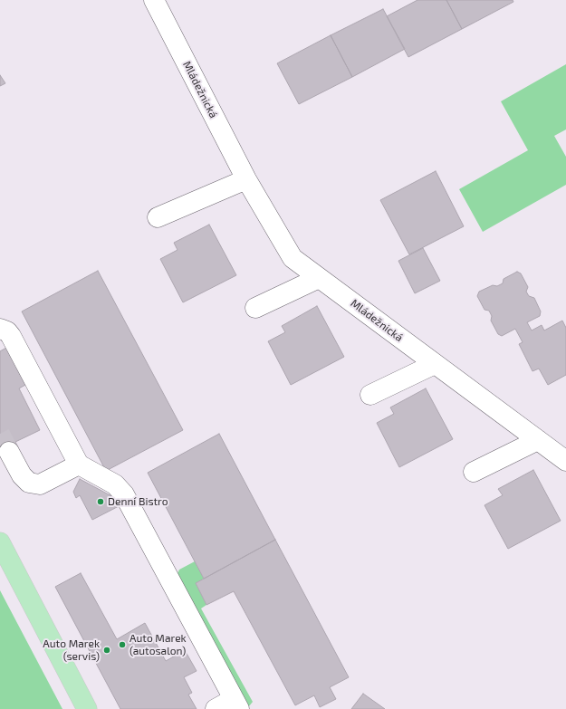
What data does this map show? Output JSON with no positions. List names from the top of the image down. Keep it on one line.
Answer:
{"streets":{"street":["Mládežnická"]},"places":["Denní Bistro","Auto Marek (autosalon)","Auto Marek (servis)"]}
